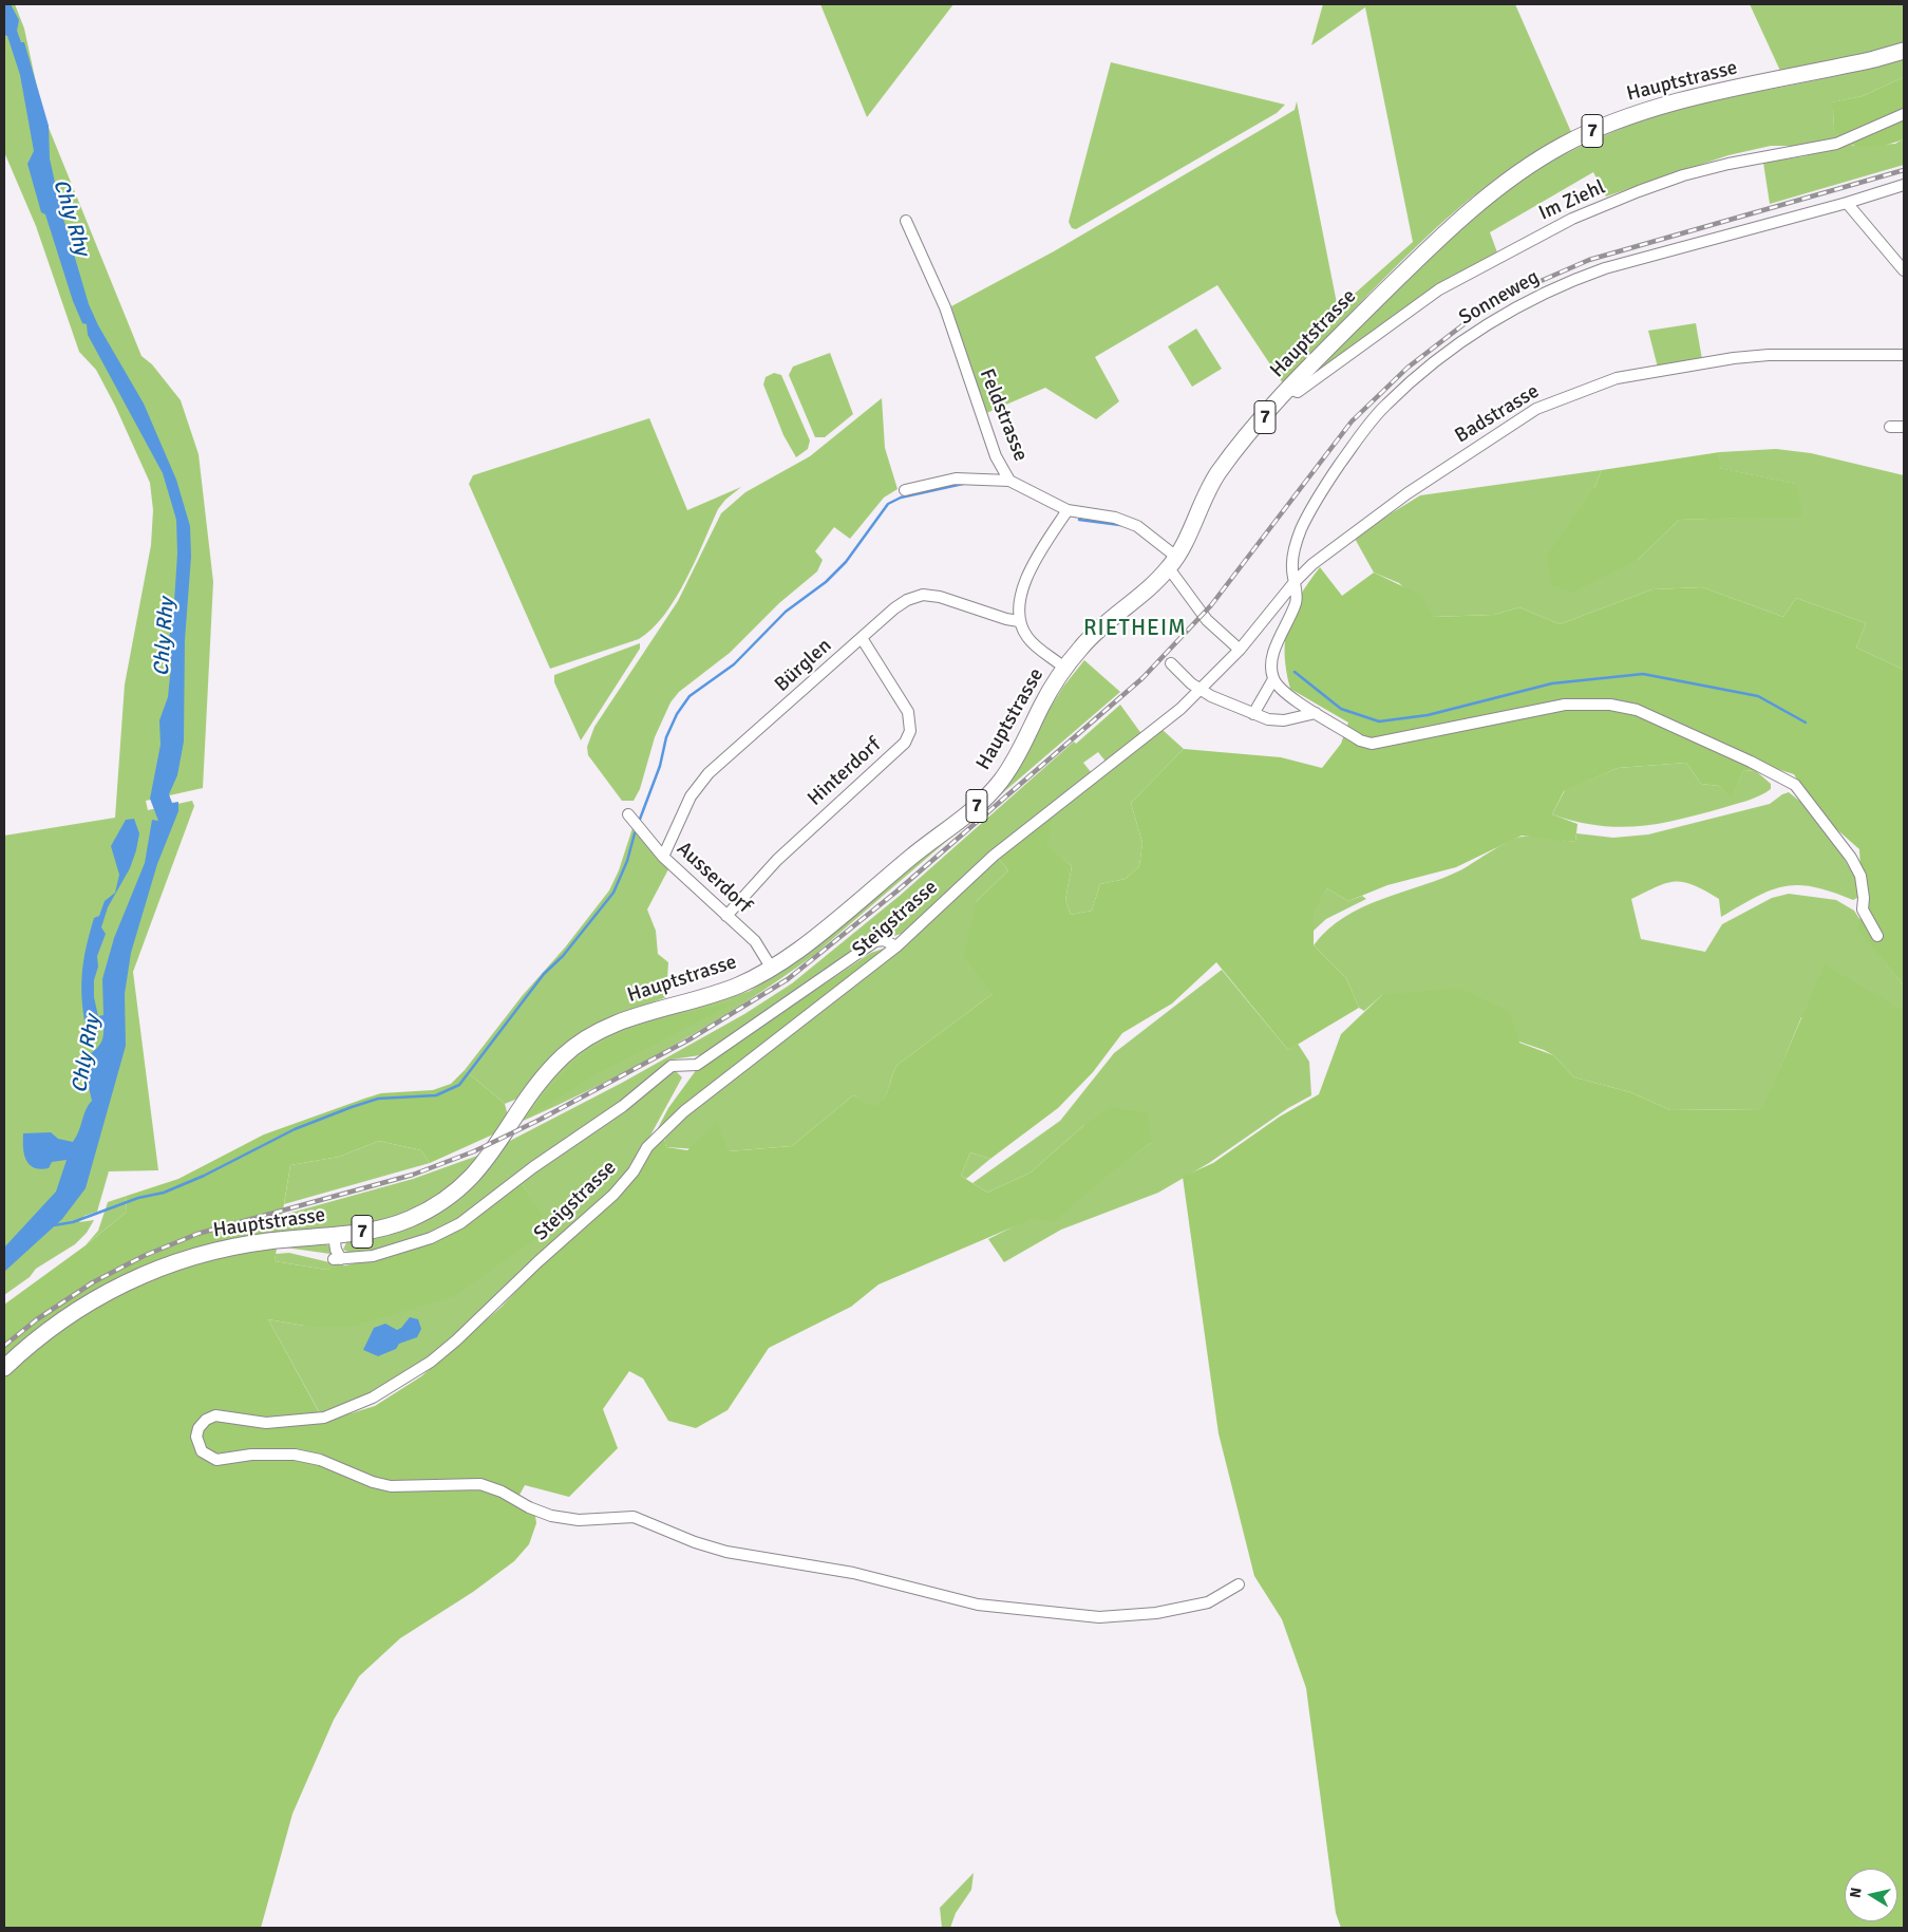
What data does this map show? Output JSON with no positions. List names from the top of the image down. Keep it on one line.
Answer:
{"streets":{"main road":["Hauptstrasse","7"],"street":["Im Ziehl","Sonneweg","Badstrasse","Feldstrasse","Bürglen","Hinterdorf","Ausserdorf","Steigstrasse"]},"crossings":[["Hauptstrasse","Im Ziehl"],["Hauptstrasse","Feldstrasse"],["Hauptstrasse","Ausserdorf"],["Sonneweg","Badstrasse"],["Badstrasse","Feldstrasse"],["Badstrasse","Steigstrasse"],["Feldstrasse","Steigstrasse"],["Bürglen","Hinterdorf"],["Bürglen","Ausserdorf"],["Hinterdorf","Ausserdorf"]],"districts":["RIETHEIM"],"water":["Chly Rhy"],"north":"left"}
